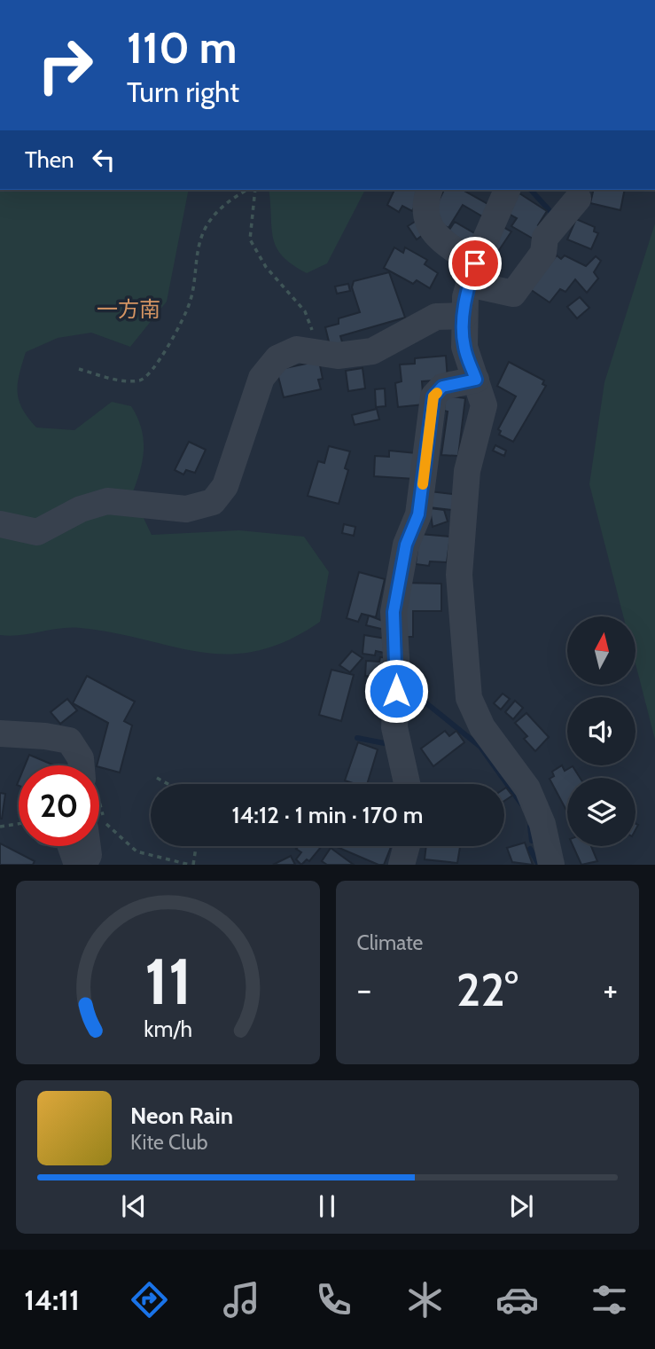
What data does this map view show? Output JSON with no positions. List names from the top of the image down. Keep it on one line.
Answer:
{"districts":["一方南"],"north":"top","page":{"turn":["110 m","Turn right"],"then":"Then","limit":"20","trip":"14:12 · 1 min · 170 m","tile":"Climate","heat":["−","22°","+"],"song":["Neon Rain","Kite Club"],"tabs":"14:11","gauge":["11","km/h"]}}
